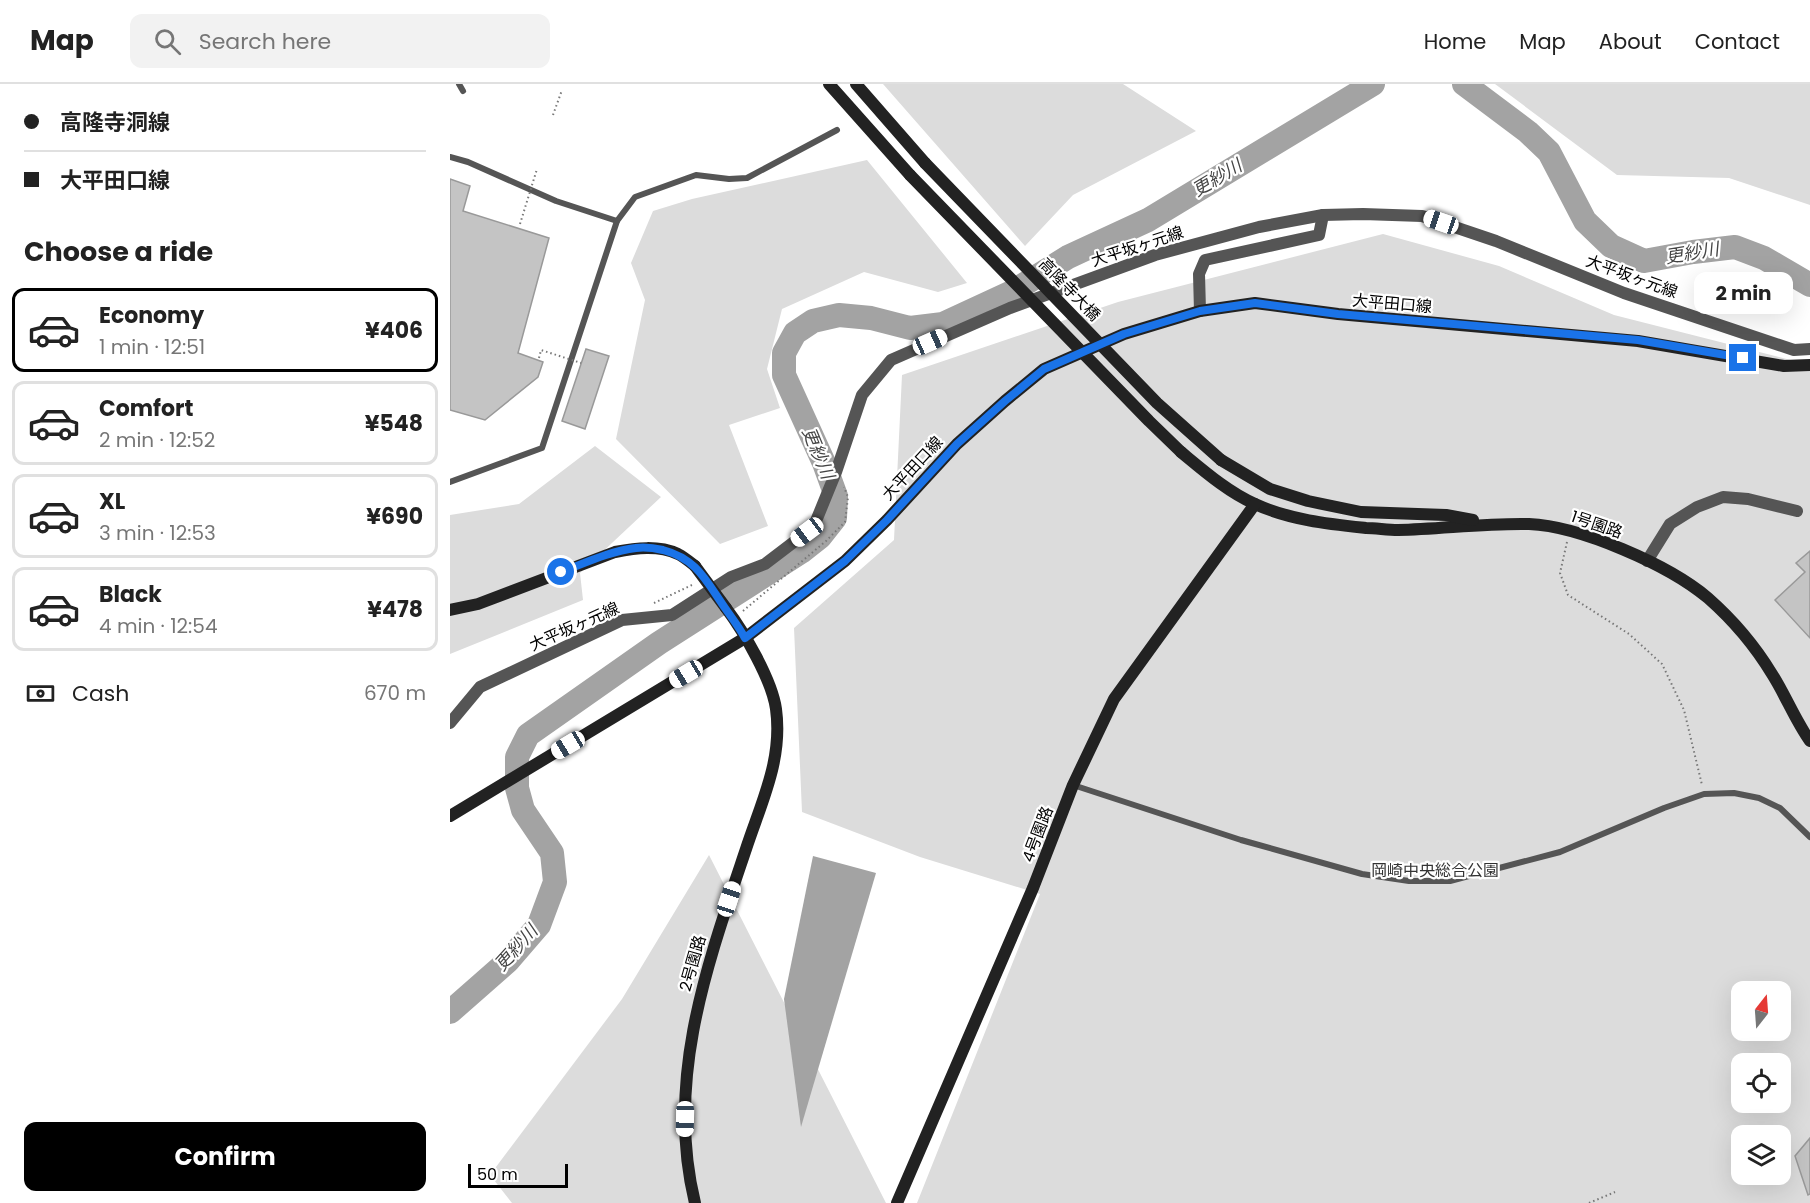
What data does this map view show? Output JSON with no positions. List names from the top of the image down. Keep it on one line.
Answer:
{"streets":{"street":["大平坂ヶ元線","高隆寺大橋","大平田口線","1号園路","4号園路","2号園路"]},"crossings":[["高隆寺大橋","1号園路"],["大平田口線","2号園路"],["1号園路","4号園路"]],"water":["更紗川"],"parks":["岡崎中央総合公園"],"scale_bar":"50 m","north":"top","page":{"header":"Map","search":"Search here","nav":["Home","Map","About","Contact"],"banner":["高隆寺洞線","大平田口線"],"heading":"Choose a ride","bubble":"2 min","list":[{"name":"Economy","note":"1 min · 12:51","value":"¥406"},{"name":"Comfort","note":"2 min · 12:52","value":"¥548"},{"name":"XL","note":"3 min · 12:53","value":"¥690"},{"name":"Black","note":"4 min · 12:54","value":"¥478"}],"pay":["Cash","670 m"],"buttons":"Confirm","scale":"50 m"}}
